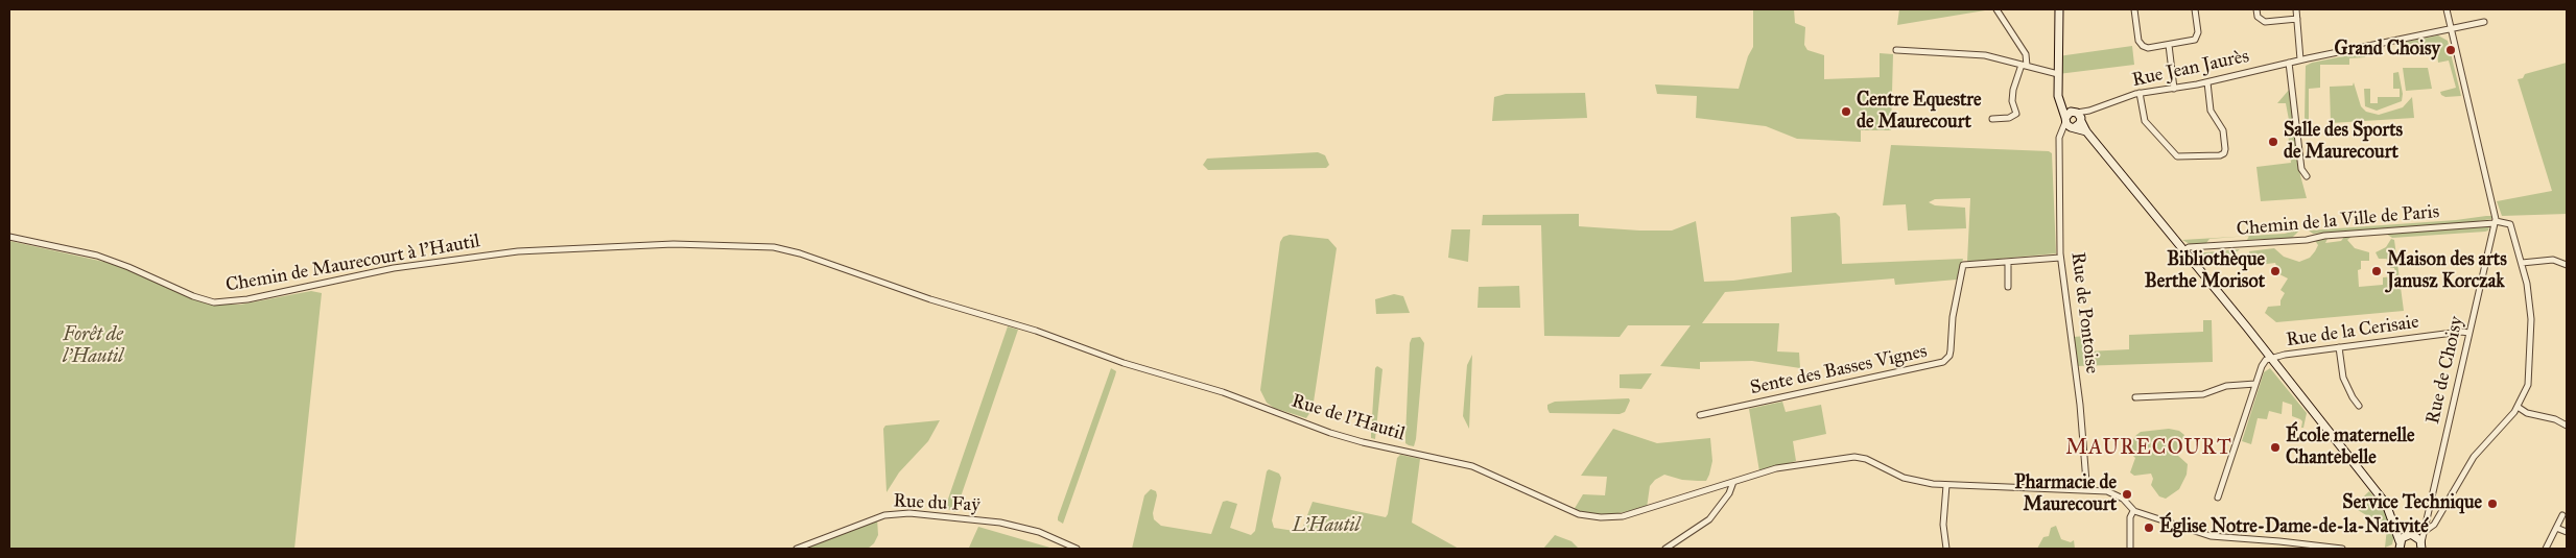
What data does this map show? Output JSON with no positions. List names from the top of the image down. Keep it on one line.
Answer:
{"streets":{"street":["Rue Jean Jaurès","Chemin de la Ville de Paris","Chemin de Maurecourt à l'Hautil","Rue de Pontoise","Rue de la Cerisaie","Sente des Basses Vignes","Rue de Choisy","Rue de l'Hautil","Rue du Faÿ"]},"crossings":[["Rue Jean Jaurès","Rue de Choisy"],["Chemin de la Ville de Paris","Rue de Choisy"],["Chemin de Maurecourt à l'Hautil","Rue de l'Hautil"],["Rue de Pontoise","Sente des Basses Vignes"],["Rue de Pontoise","Rue de l'Hautil"],["Rue de la Cerisaie","Rue de Choisy"]],"districts":["MAURECOURT"],"parks":["Forêt de l'Hautil","L'Hautil"],"places":["Grand Choisy","Centre Equestre de Maurecourt","Salle des Sports de Maurecourt","Bibliothèque Berthe Morisot","Maison des arts Janusz Korczak","École maternelle Chantebelle","Pharmacie de Maurecourt","Service Technique","Église Notre-Dame-de-la-Nativité"]}
